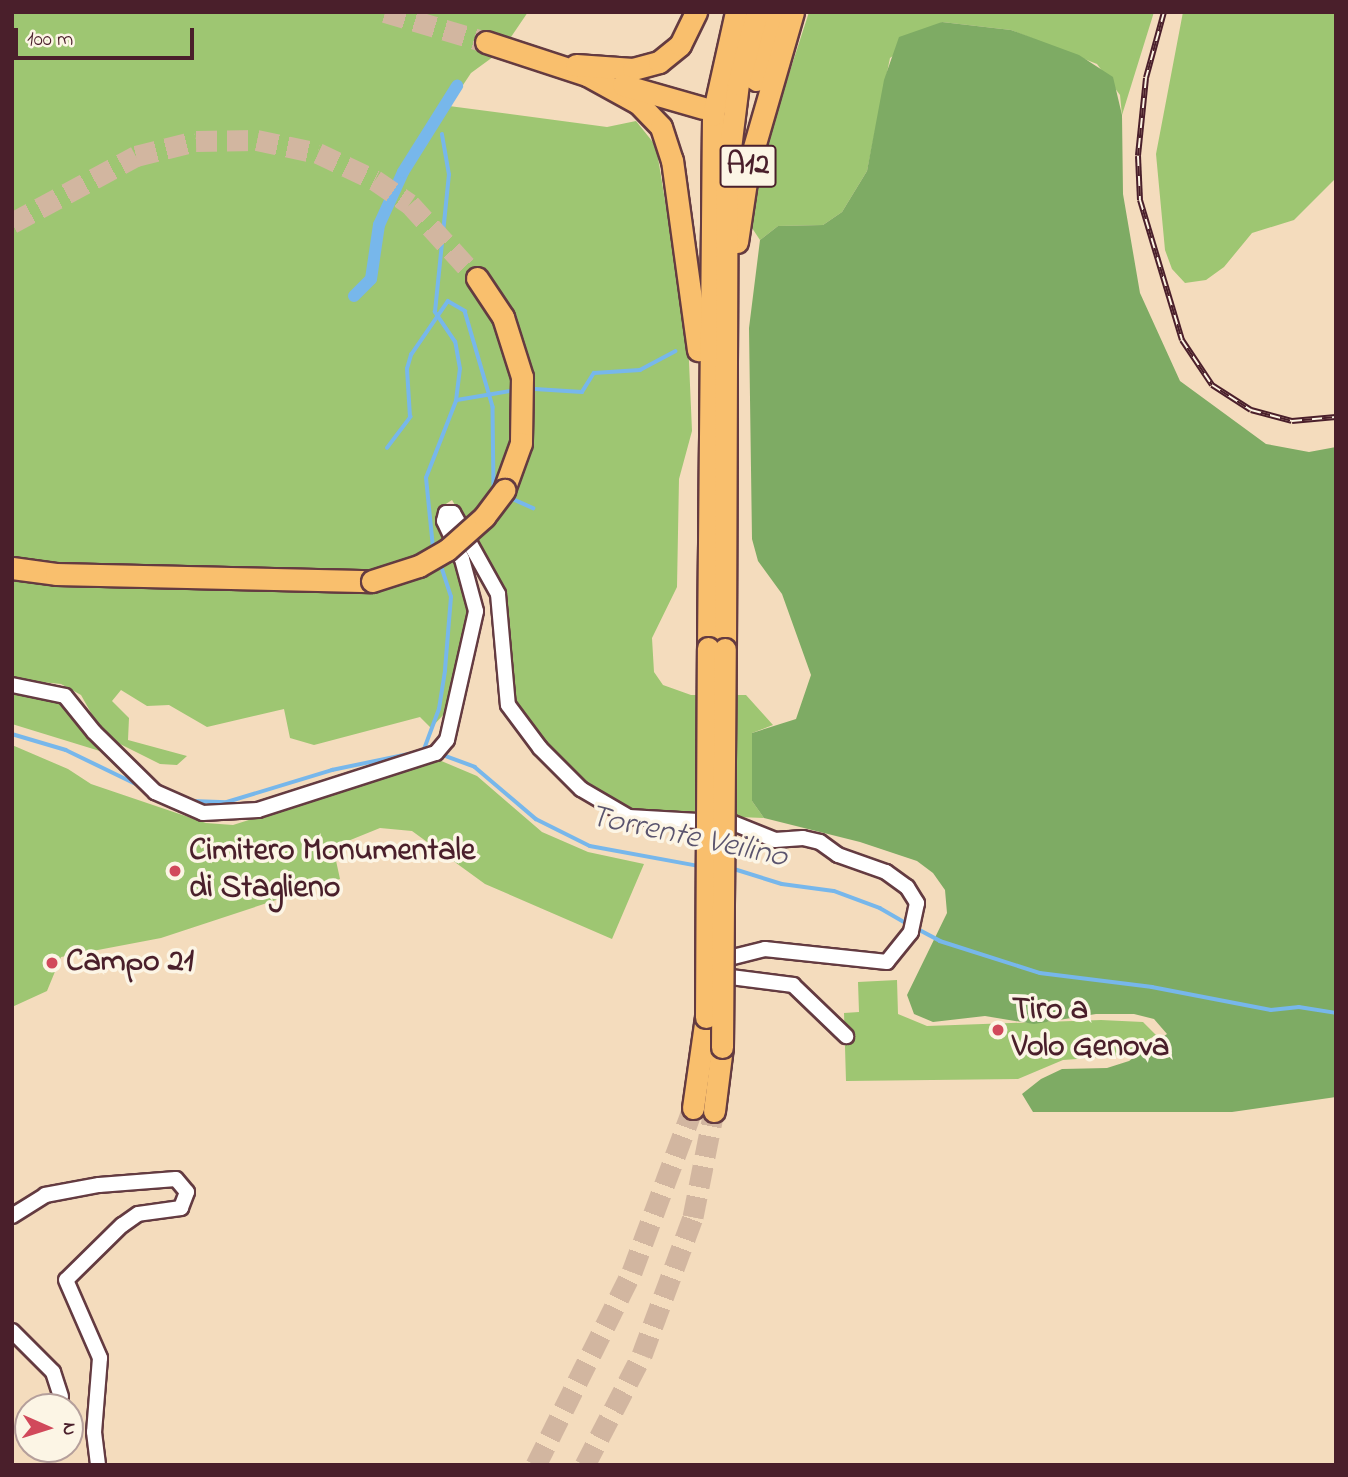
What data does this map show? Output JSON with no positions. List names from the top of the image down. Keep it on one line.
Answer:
{"streets":{"highway":["A12"]},"water":["Torrente Veilino"],"places":["Cimitero Monumentale di Staglieno","Campo 21","Tiro a Volo Genova"],"scale_bar":"100 m","north":"right"}
